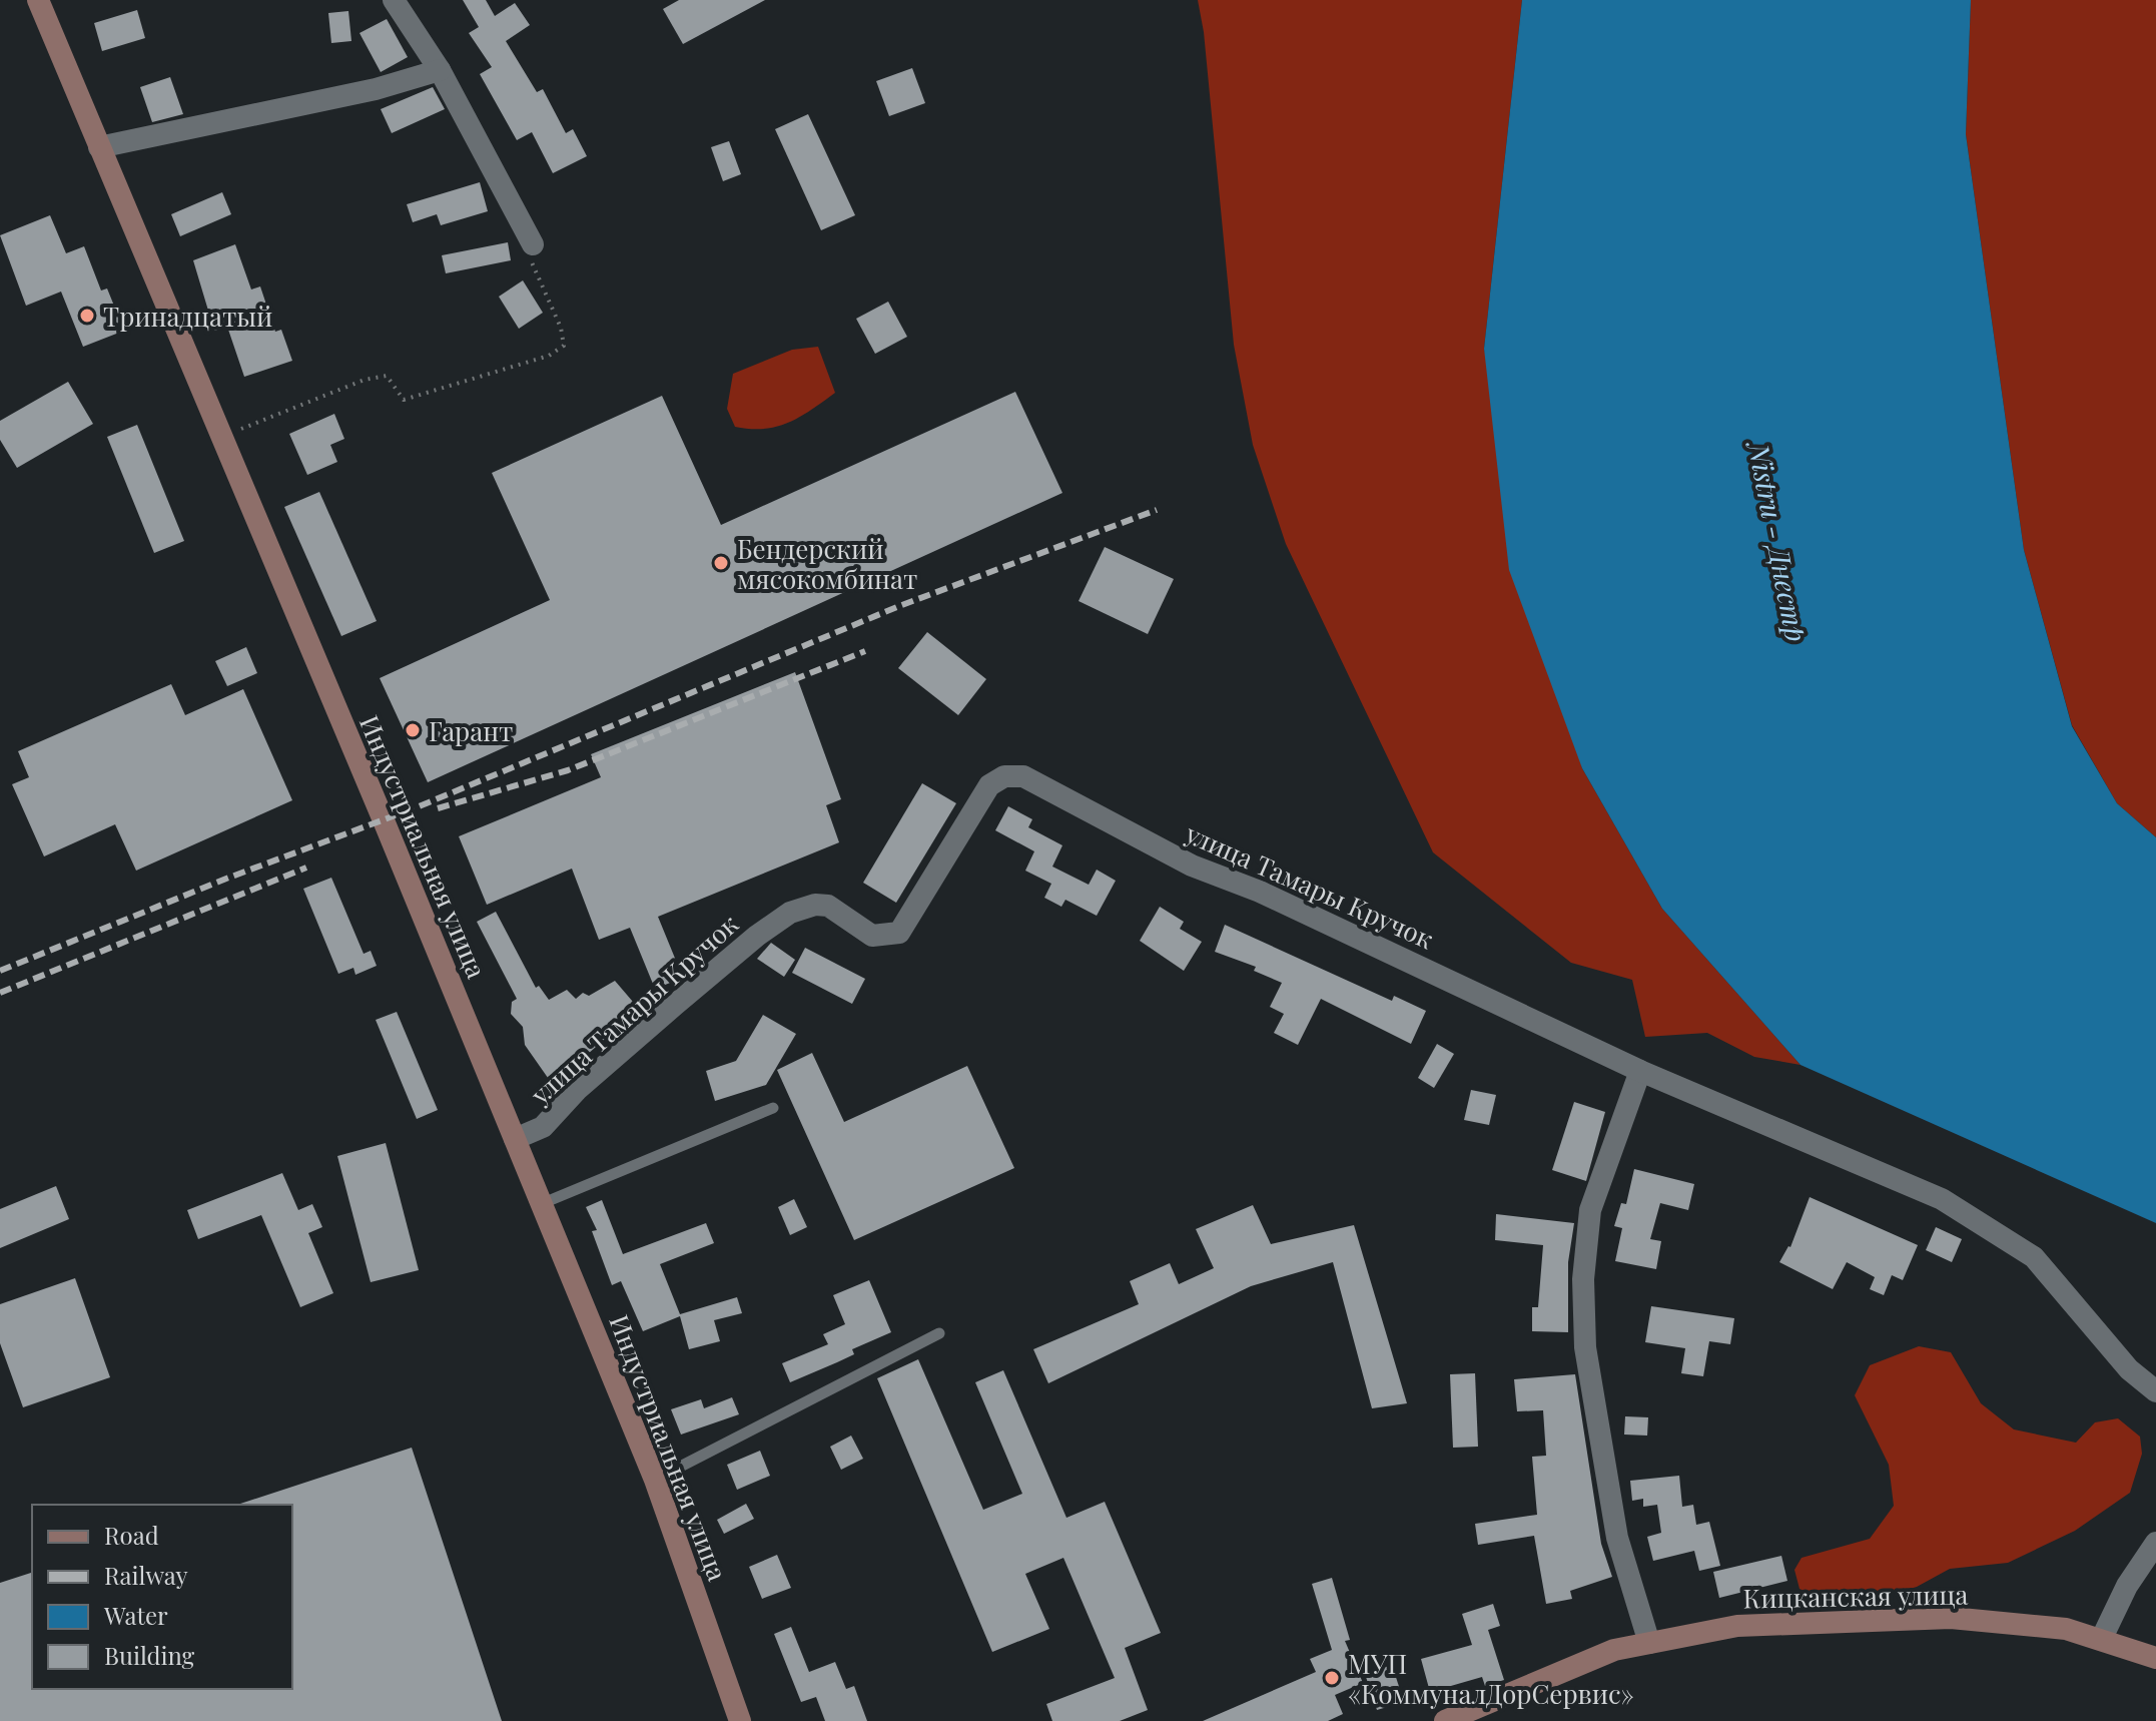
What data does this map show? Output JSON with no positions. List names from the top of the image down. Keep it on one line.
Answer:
{"streets":{"main road":["Индустриальная улица","Кицканская улица"],"street":["улица Тамары Кручок"]},"crossings":[["Индустриальная улица","улица Тамары Кручок"]],"water":["Nistru - Днестр"],"places":["Тринадцатый","Бендерский мясокомбинат","Гарант","МУП «КоммуналДорСервис»"],"legend":["Road","Railway","Water","Building"]}
